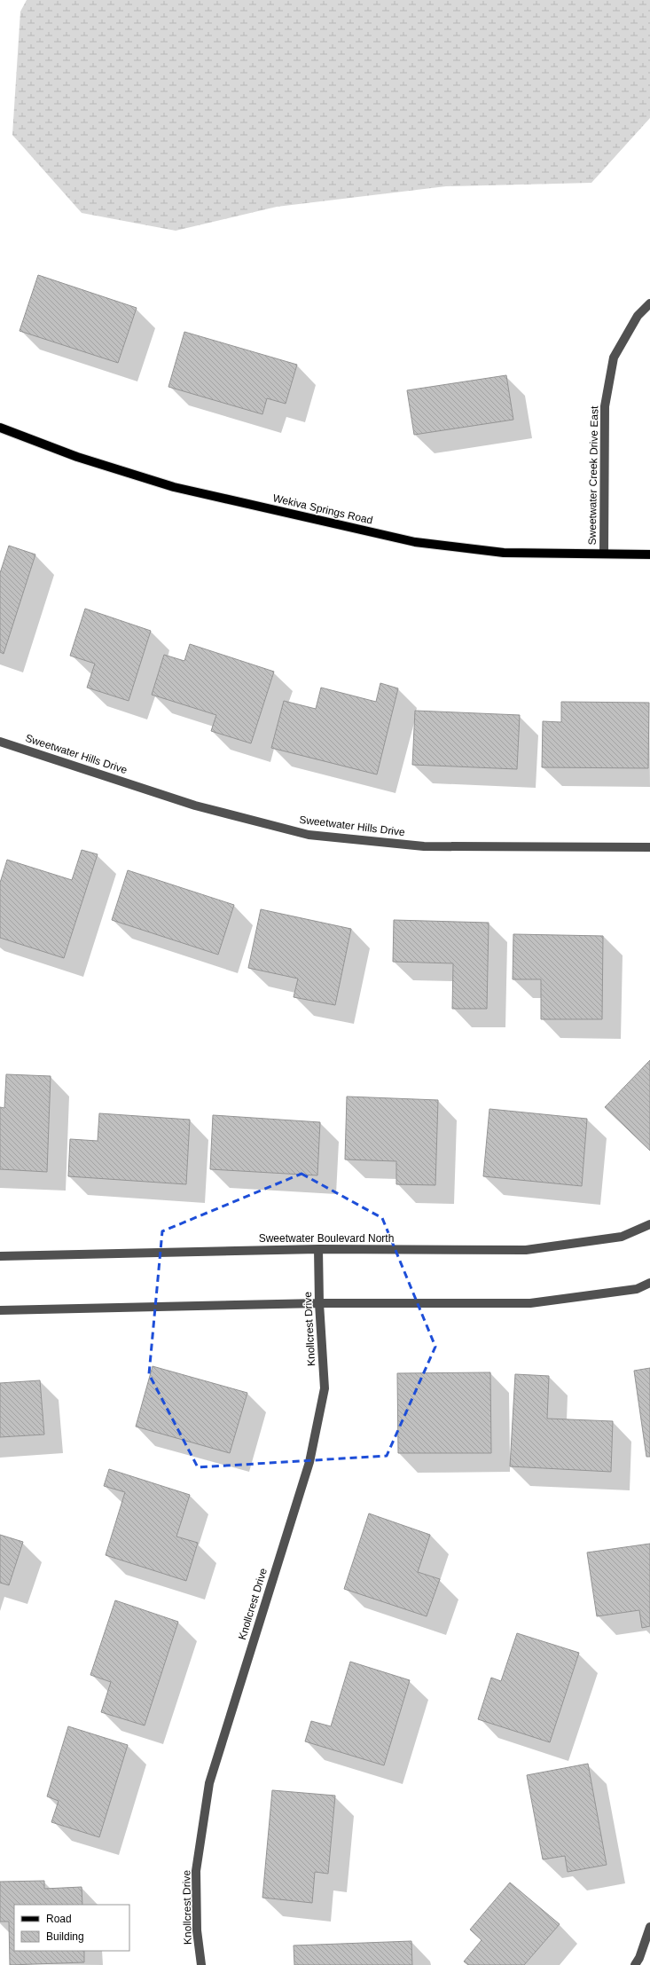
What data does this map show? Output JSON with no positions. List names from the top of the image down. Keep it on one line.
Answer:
{"streets":{"main road":["Wekiva Springs Road"],"street":["Sweetwater Creek Drive East","Sweetwater Hills Drive","Sweetwater Boulevard North","Knollcrest Drive"]},"crossings":[["Sweetwater Creek Drive East","Wekiva Springs Road"],["Sweetwater Boulevard North","Knollcrest Drive"]],"legend":["Road","Building"]}
